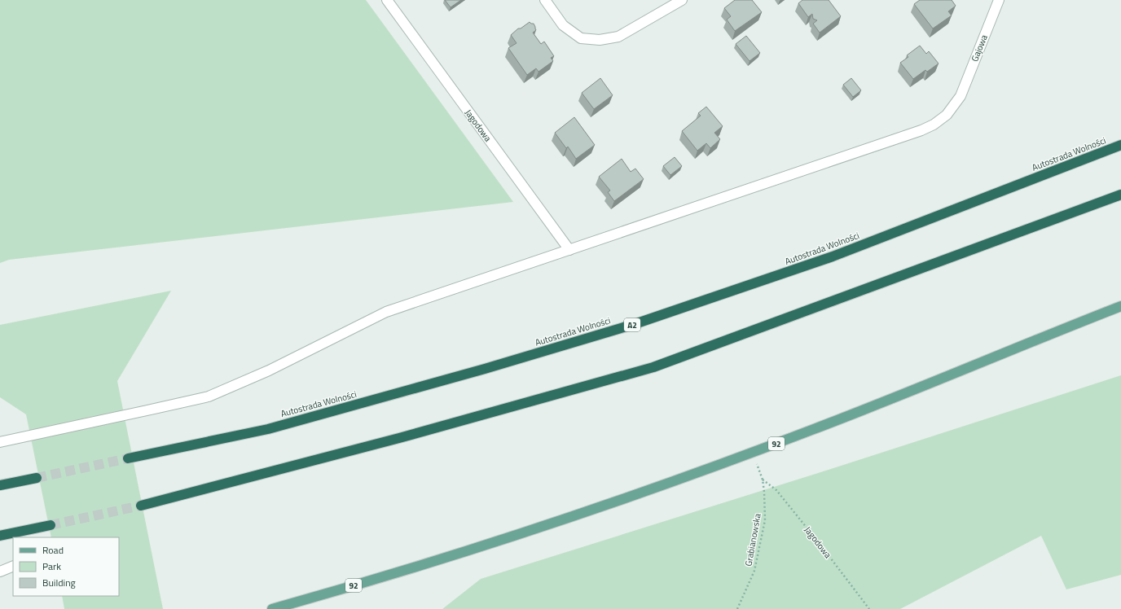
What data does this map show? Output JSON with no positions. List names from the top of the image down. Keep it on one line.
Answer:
{"streets":{"highway":["Autostrada Wolności","A2"],"main road":["92"],"street":["Gajowa","Jagodowa"],"path":["Grabianowska"]},"crossings":[["Gajowa","Jagodowa"],["Jagodowa","Grabianowska"],["92","Grabianowska"]],"legend":["Road","Park","Building"]}
